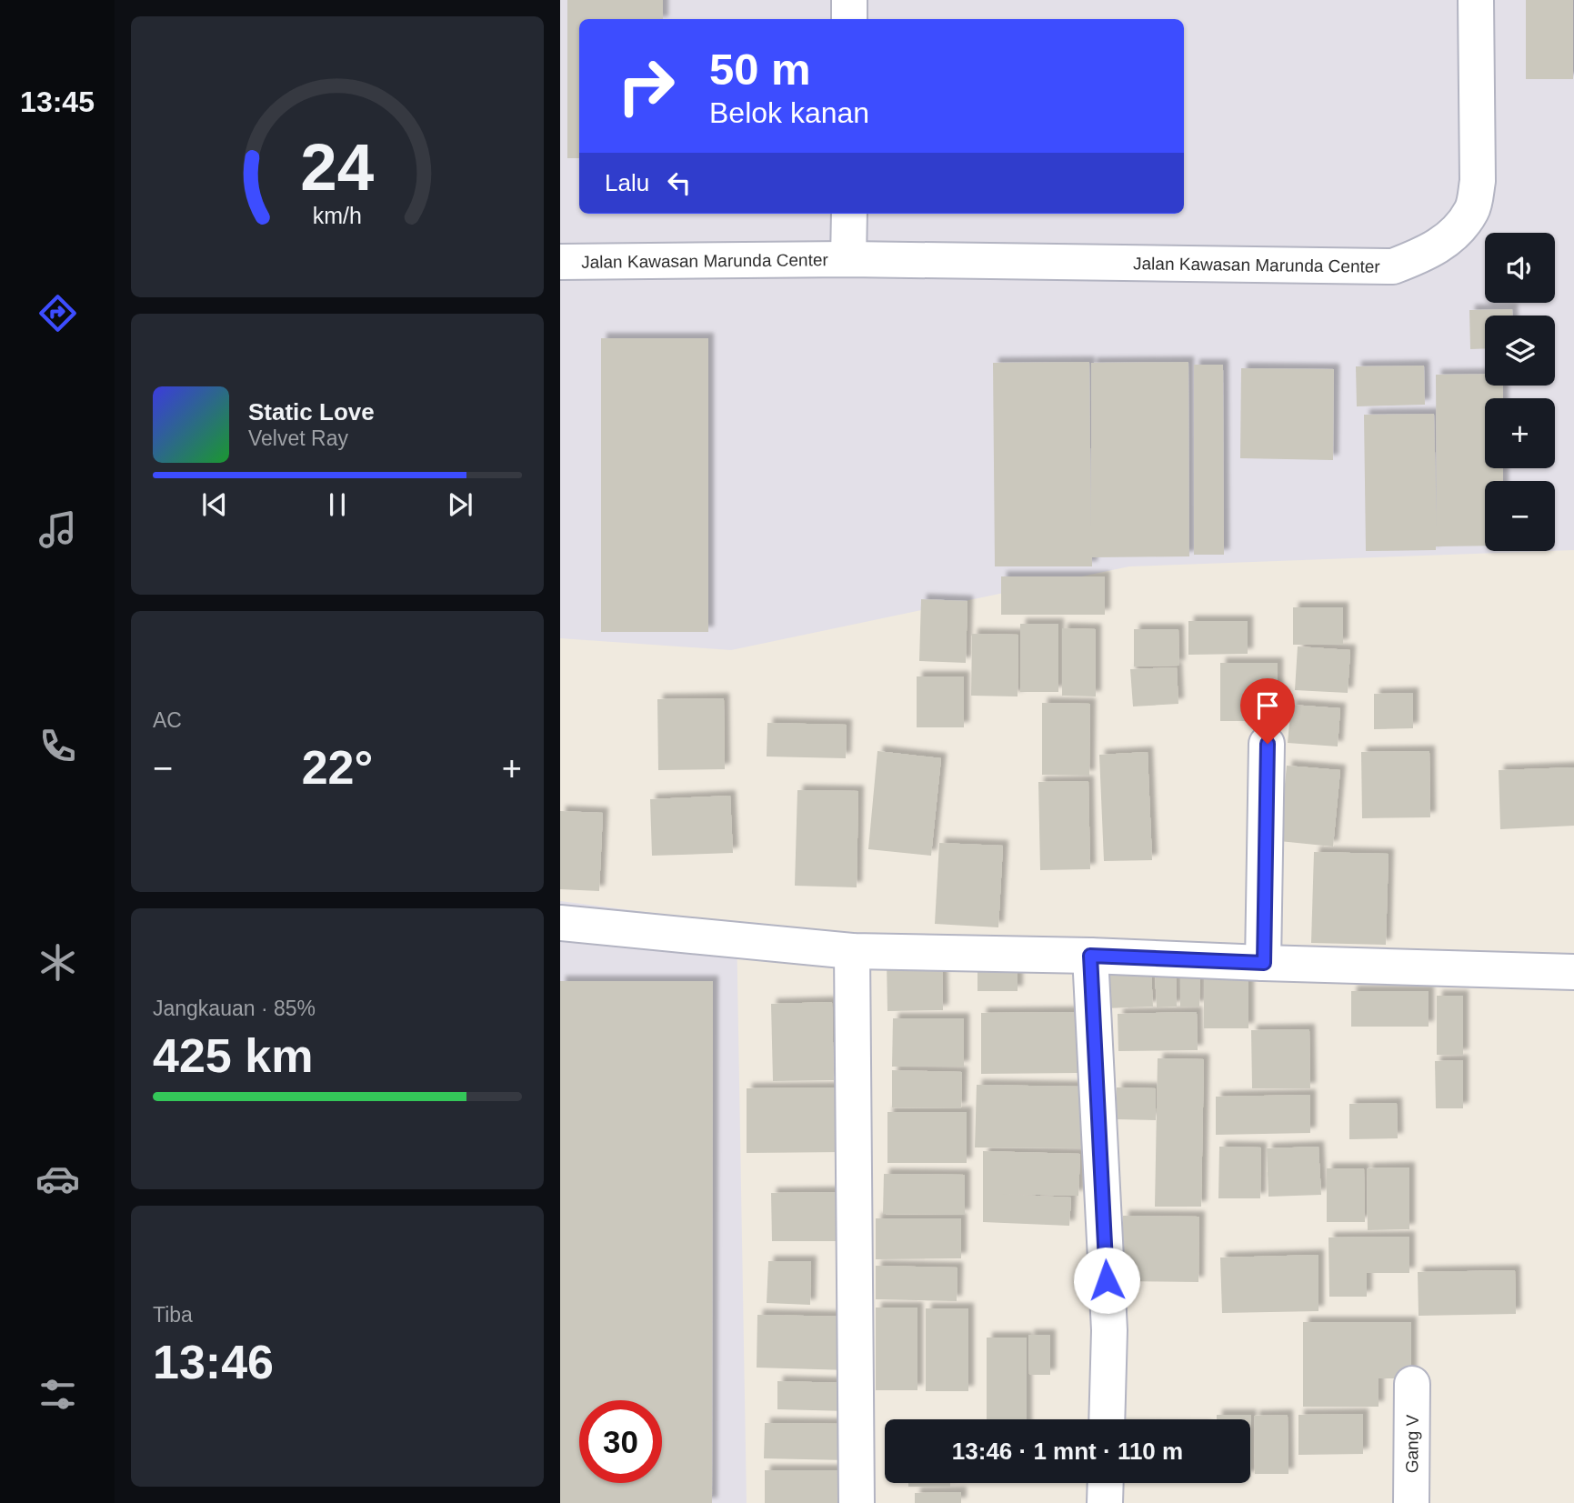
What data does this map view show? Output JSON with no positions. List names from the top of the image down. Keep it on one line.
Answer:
{"streets":{"street":["Jalan Kawasan Marunda Center","Gang V"]},"page":{"tabs":"13:45","turn":["50 m","Belok kanan"],"then":"Lalu","map_buttons":["+","−"],"song":["Static Love","Velvet Ray"],"tile":["AC",["Jangkauan · 85%","425 km"],["Tiba","13:46"]],"heat":["−","22°","+"],"limit":"30","trip":"13:46 · 1 mnt · 110 m","gauge":["24","km/h"]}}
